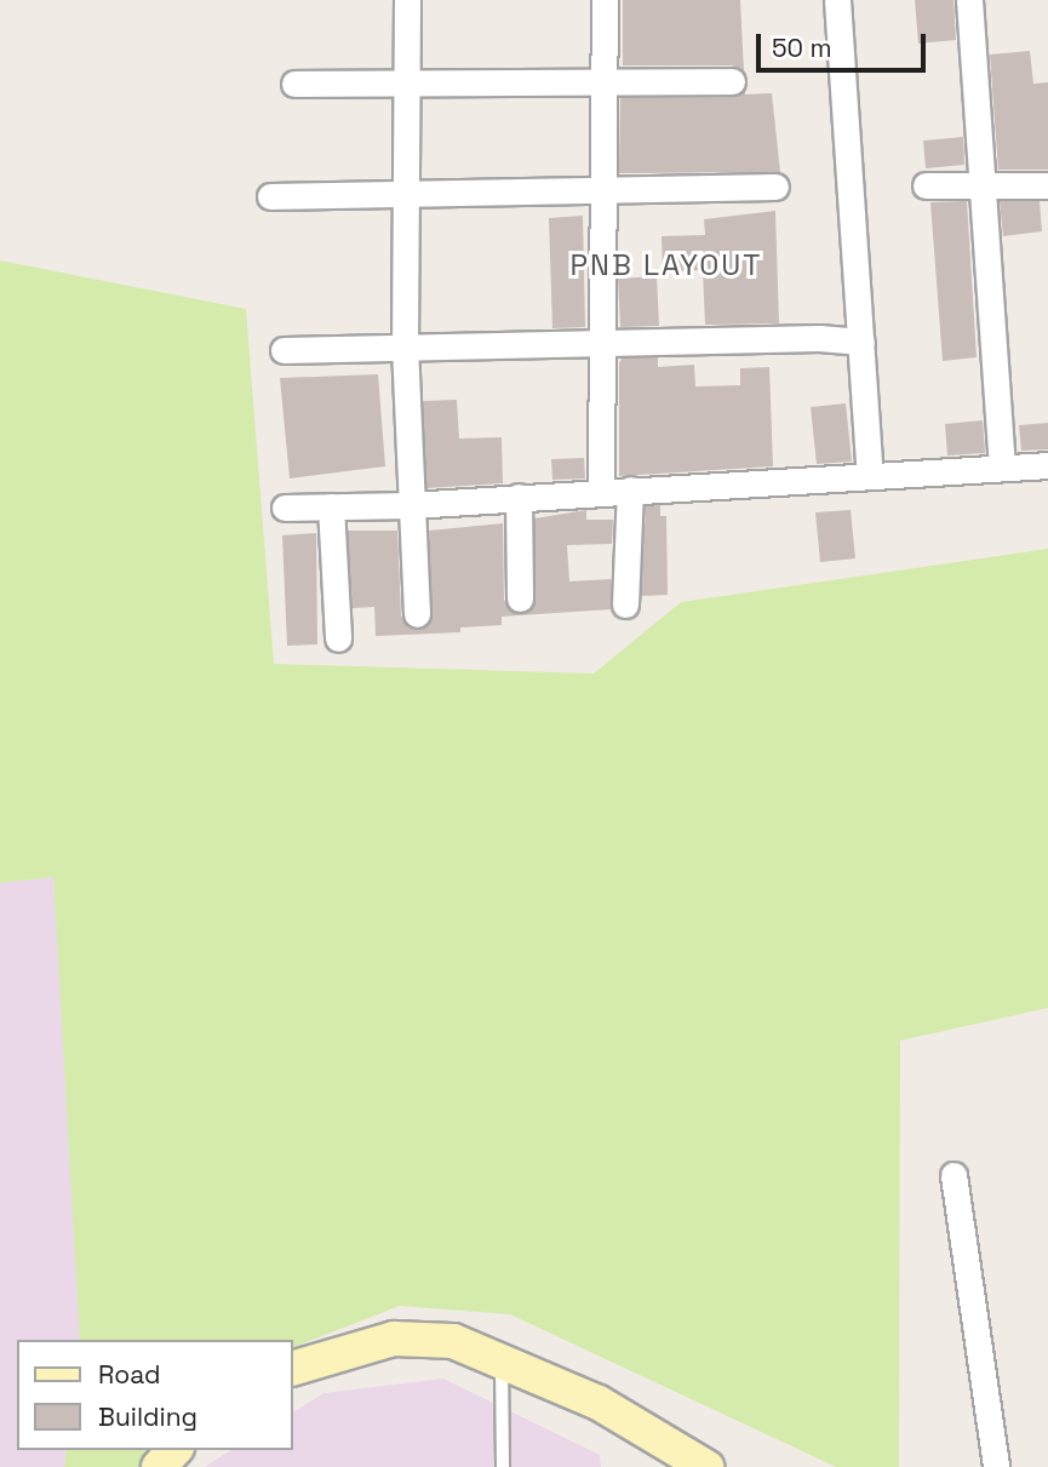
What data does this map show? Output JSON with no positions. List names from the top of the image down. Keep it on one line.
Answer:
{"districts":["PNB LAYOUT"],"legend":["Road","Building"],"scale_bar":"50 m"}
